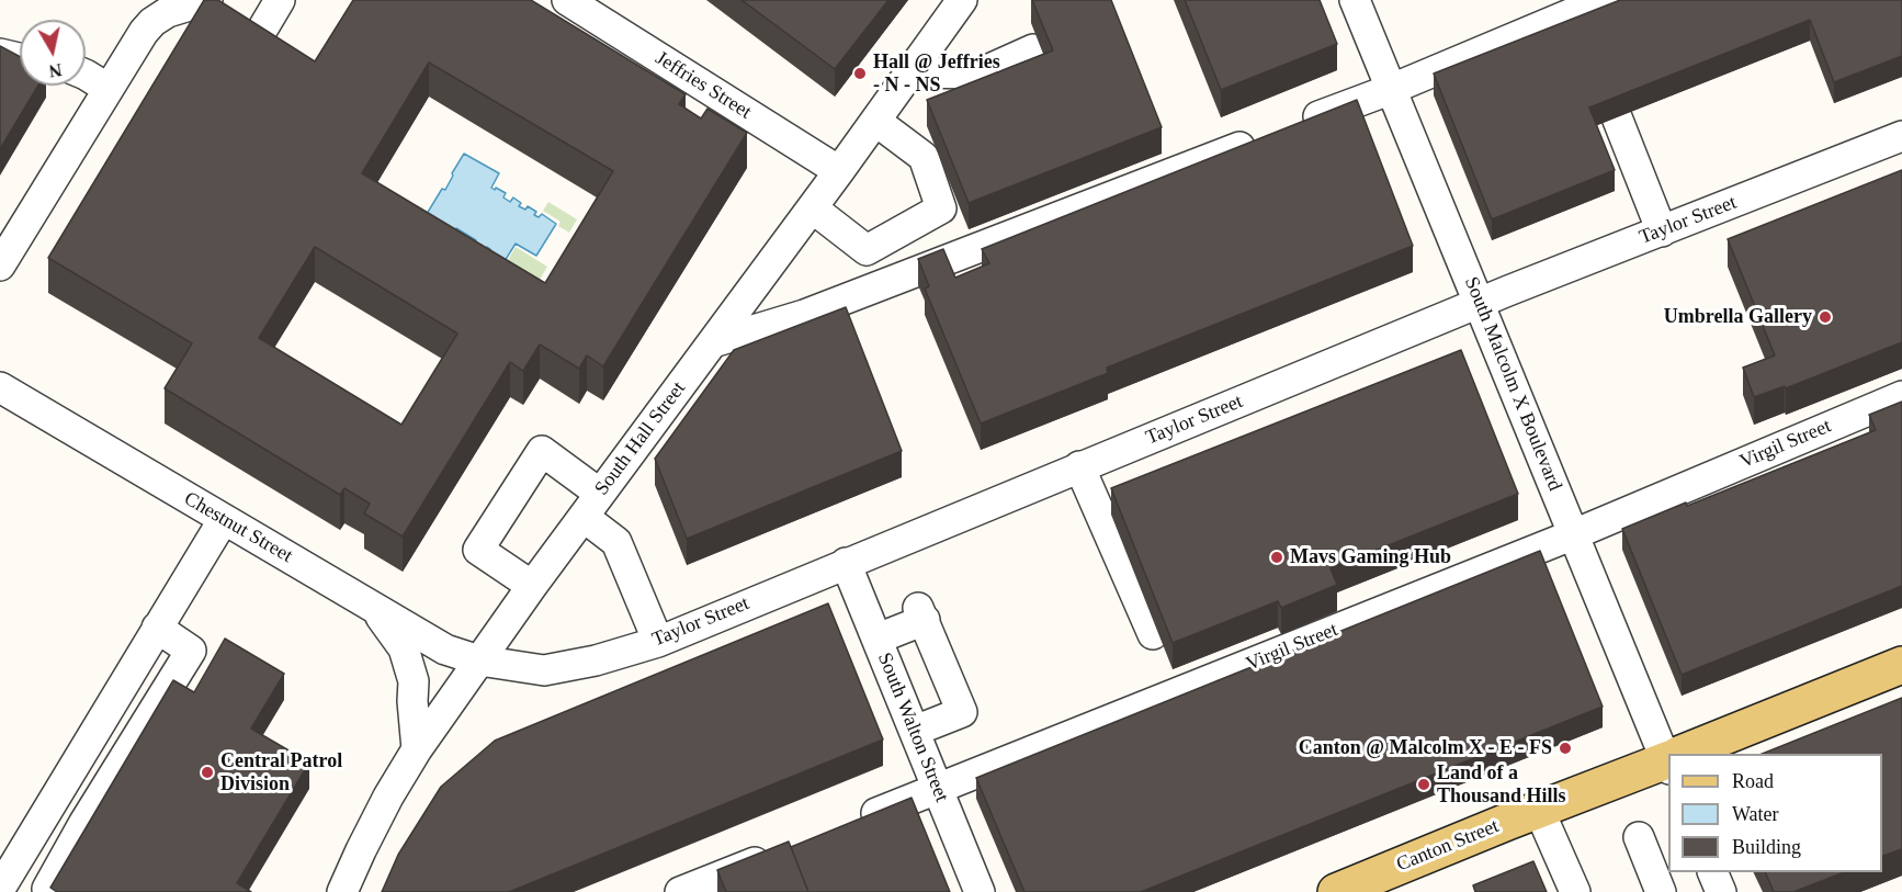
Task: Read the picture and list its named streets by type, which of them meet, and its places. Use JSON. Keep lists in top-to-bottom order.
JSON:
{
  "streets": {
    "main road": ["Canton Street"],
    "street": [
      "Jeffries Street",
      "Taylor Street",
      "South Malcolm X Boulevard",
      "South Hall Street",
      "Virgil Street",
      "Chestnut Street",
      "South Walton Street"
    ]
  },
  "crossings": [
    ["Jeffries Street", "South Hall Street"],
    ["Taylor Street", "South Malcolm X Boulevard"],
    ["Taylor Street", "South Hall Street"],
    ["Taylor Street", "Chestnut Street"],
    ["Taylor Street", "South Walton Street"],
    ["South Malcolm X Boulevard", "Virgil Street"],
    ["South Hall Street", "Chestnut Street"],
    ["Virgil Street", "South Walton Street"]
  ],
  "places": [
    "Hall @ Jeffries - N - NS",
    "Umbrella Gallery",
    "Mavs Gaming Hub",
    "Canton @ Malcolm X - E - FS",
    "Central Patrol Division",
    "Land of a Thousand Hills"
  ],
  "legend": ["Road", "Water", "Building"],
  "north": "bottom"
}
